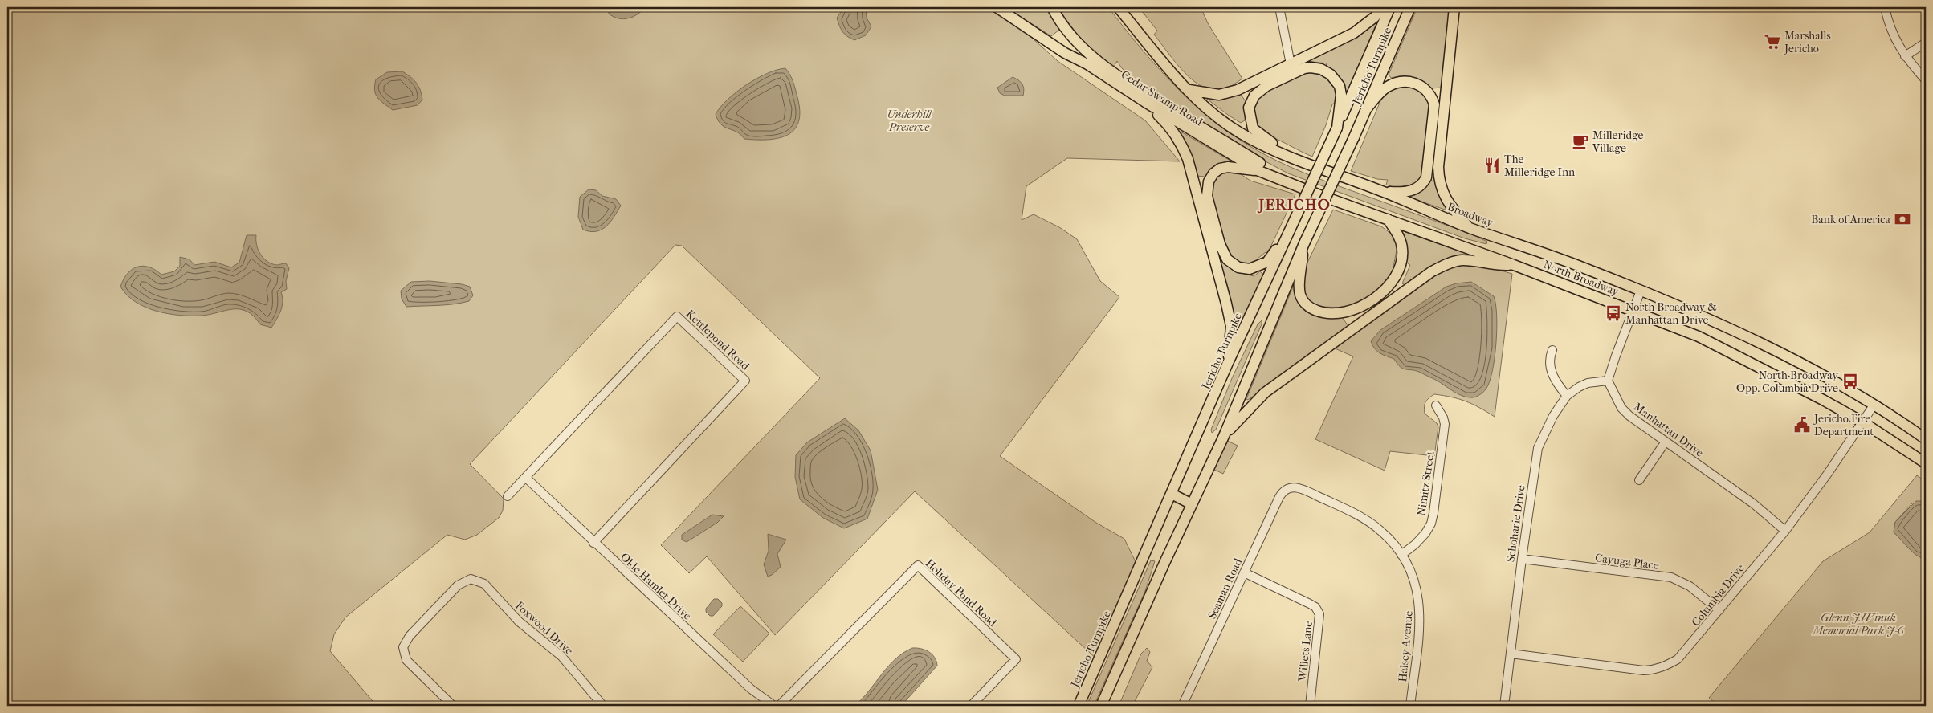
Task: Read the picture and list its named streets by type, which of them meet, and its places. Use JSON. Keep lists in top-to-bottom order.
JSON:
{
  "streets": {
    "main road": [
      "Jericho Turnpike",
      "Cedar Swamp Road",
      "Broadway",
      "North Broadway"
    ],
    "street": [
      "Kettlepond Road",
      "Manhattan Drive",
      "Nimitz Street",
      "Schoharie Drive",
      "Cayuga Place",
      "Olde Hamlet Drive",
      "Seaman Road",
      "Holiday Pond Road",
      "Columbia Drive",
      "Foxwood Drive",
      "Halsey Avenue",
      "Willets Lane"
    ]
  },
  "crossings": [
    ["Cedar Swamp Road", "Broadway"],
    ["Cedar Swamp Road", "North Broadway"],
    ["North Broadway", "Columbia Drive"],
    ["Kettlepond Road", "Olde Hamlet Drive"],
    ["Manhattan Drive", "Schoharie Drive"],
    ["Manhattan Drive", "Columbia Drive"],
    ["Nimitz Street", "Halsey Avenue"],
    ["Schoharie Drive", "Cayuga Place"],
    ["Schoharie Drive", "Columbia Drive"],
    ["Cayuga Place", "Columbia Drive"],
    ["Seaman Road", "Halsey Avenue"],
    ["Seaman Road", "Willets Lane"]
  ],
  "districts": ["JERICHO"],
  "parks": ["Underhill Preserve", "Glenn J.Winuk Memorial Park J-6"],
  "places": {
    "supermarket": ["Marshalls Jericho"],
    "cafe": ["Milleridge Village"],
    "restaurant": ["The Milleridge Inn"],
    "bank": ["Bank of America"],
    "bus stop": ["North Broadway & Manhattan Drive", "North Broadway Opp. Columbia Drive"],
    "public building": ["Jericho Fire Department"]
  }
}
